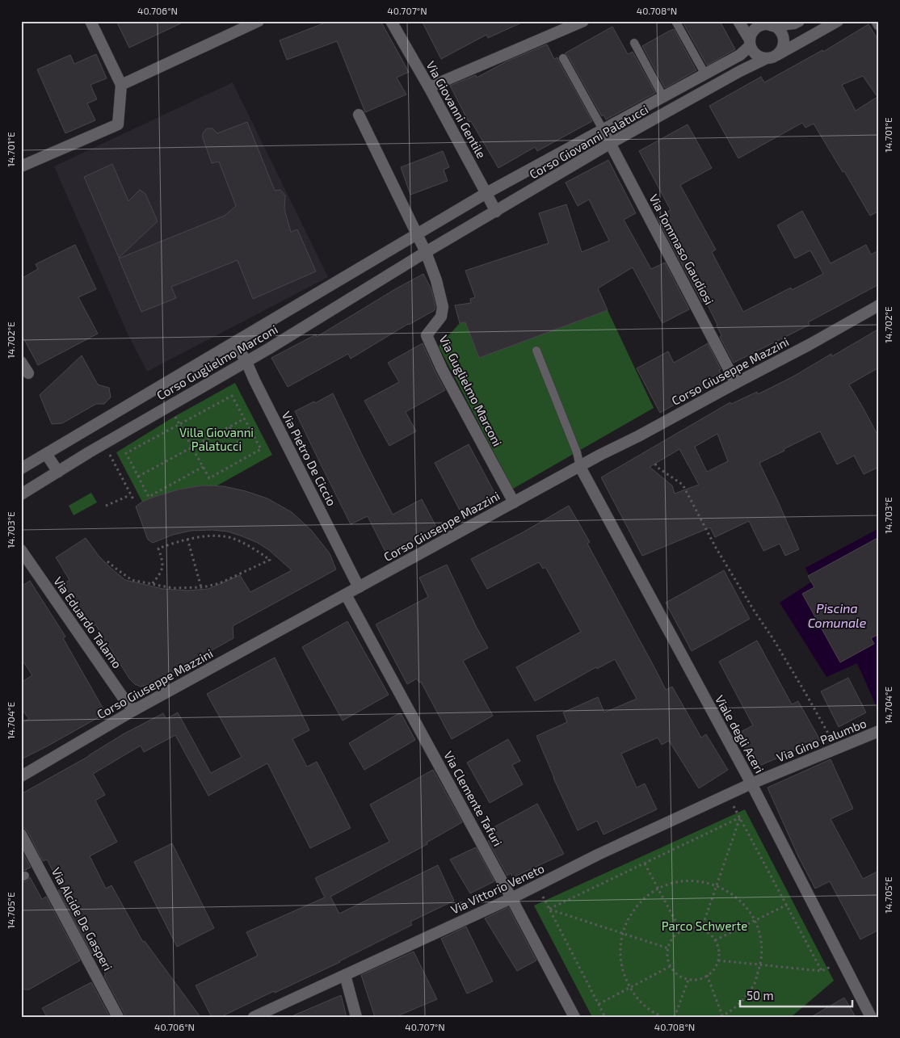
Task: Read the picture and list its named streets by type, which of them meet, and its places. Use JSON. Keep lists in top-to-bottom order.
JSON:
{
  "streets": {
    "street": [
      "Via Giovanni Gentile",
      "Corso Giovanni Palatucci",
      "Via Tommaso Gaudiosi",
      "Corso Guglielmo Marconi",
      "Corso Giuseppe Mazzini",
      "Via Guglielmo Marconi",
      "Via Pietro De Ciccio",
      "Via Eduardo Talamo",
      "Viale degli Aceri",
      "Via Gino Palumbo",
      "Via Clemente Tafuri",
      "Via Vittorio Veneto",
      "Via Alcide De Gasperi"
    ]
  },
  "crossings": [
    ["Via Giovanni Gentile", "Corso Giovanni Palatucci"],
    ["Corso Giovanni Palatucci", "Via Tommaso Gaudiosi"],
    ["Corso Giovanni Palatucci", "Corso Guglielmo Marconi"],
    ["Corso Giovanni Palatucci", "Via Guglielmo Marconi"],
    ["Via Tommaso Gaudiosi", "Corso Giuseppe Mazzini"],
    ["Corso Guglielmo Marconi", "Via Guglielmo Marconi"],
    ["Corso Guglielmo Marconi", "Via Pietro De Ciccio"],
    ["Corso Giuseppe Mazzini", "Via Guglielmo Marconi"],
    ["Corso Giuseppe Mazzini", "Via Pietro De Ciccio"],
    ["Corso Giuseppe Mazzini", "Via Eduardo Talamo"],
    ["Corso Giuseppe Mazzini", "Viale degli Aceri"],
    ["Corso Giuseppe Mazzini", "Via Clemente Tafuri"],
    ["Viale degli Aceri", "Via Gino Palumbo"],
    ["Viale degli Aceri", "Via Vittorio Veneto"],
    ["Via Gino Palumbo", "Via Vittorio Veneto"],
    ["Via Clemente Tafuri", "Via Vittorio Veneto"]
  ],
  "water": ["Piscina Comunale"],
  "parks": ["Villa Giovanni Palatucci", "Parco Schwerte"],
  "scale_bar": "50 m",
  "coordinates": [
    "40.706°N",
    "40.707°N",
    "40.708°N",
    "14.701°E",
    "14.702°E",
    "14.703°E",
    "14.704°E",
    "14.705°E"
  ]
}
